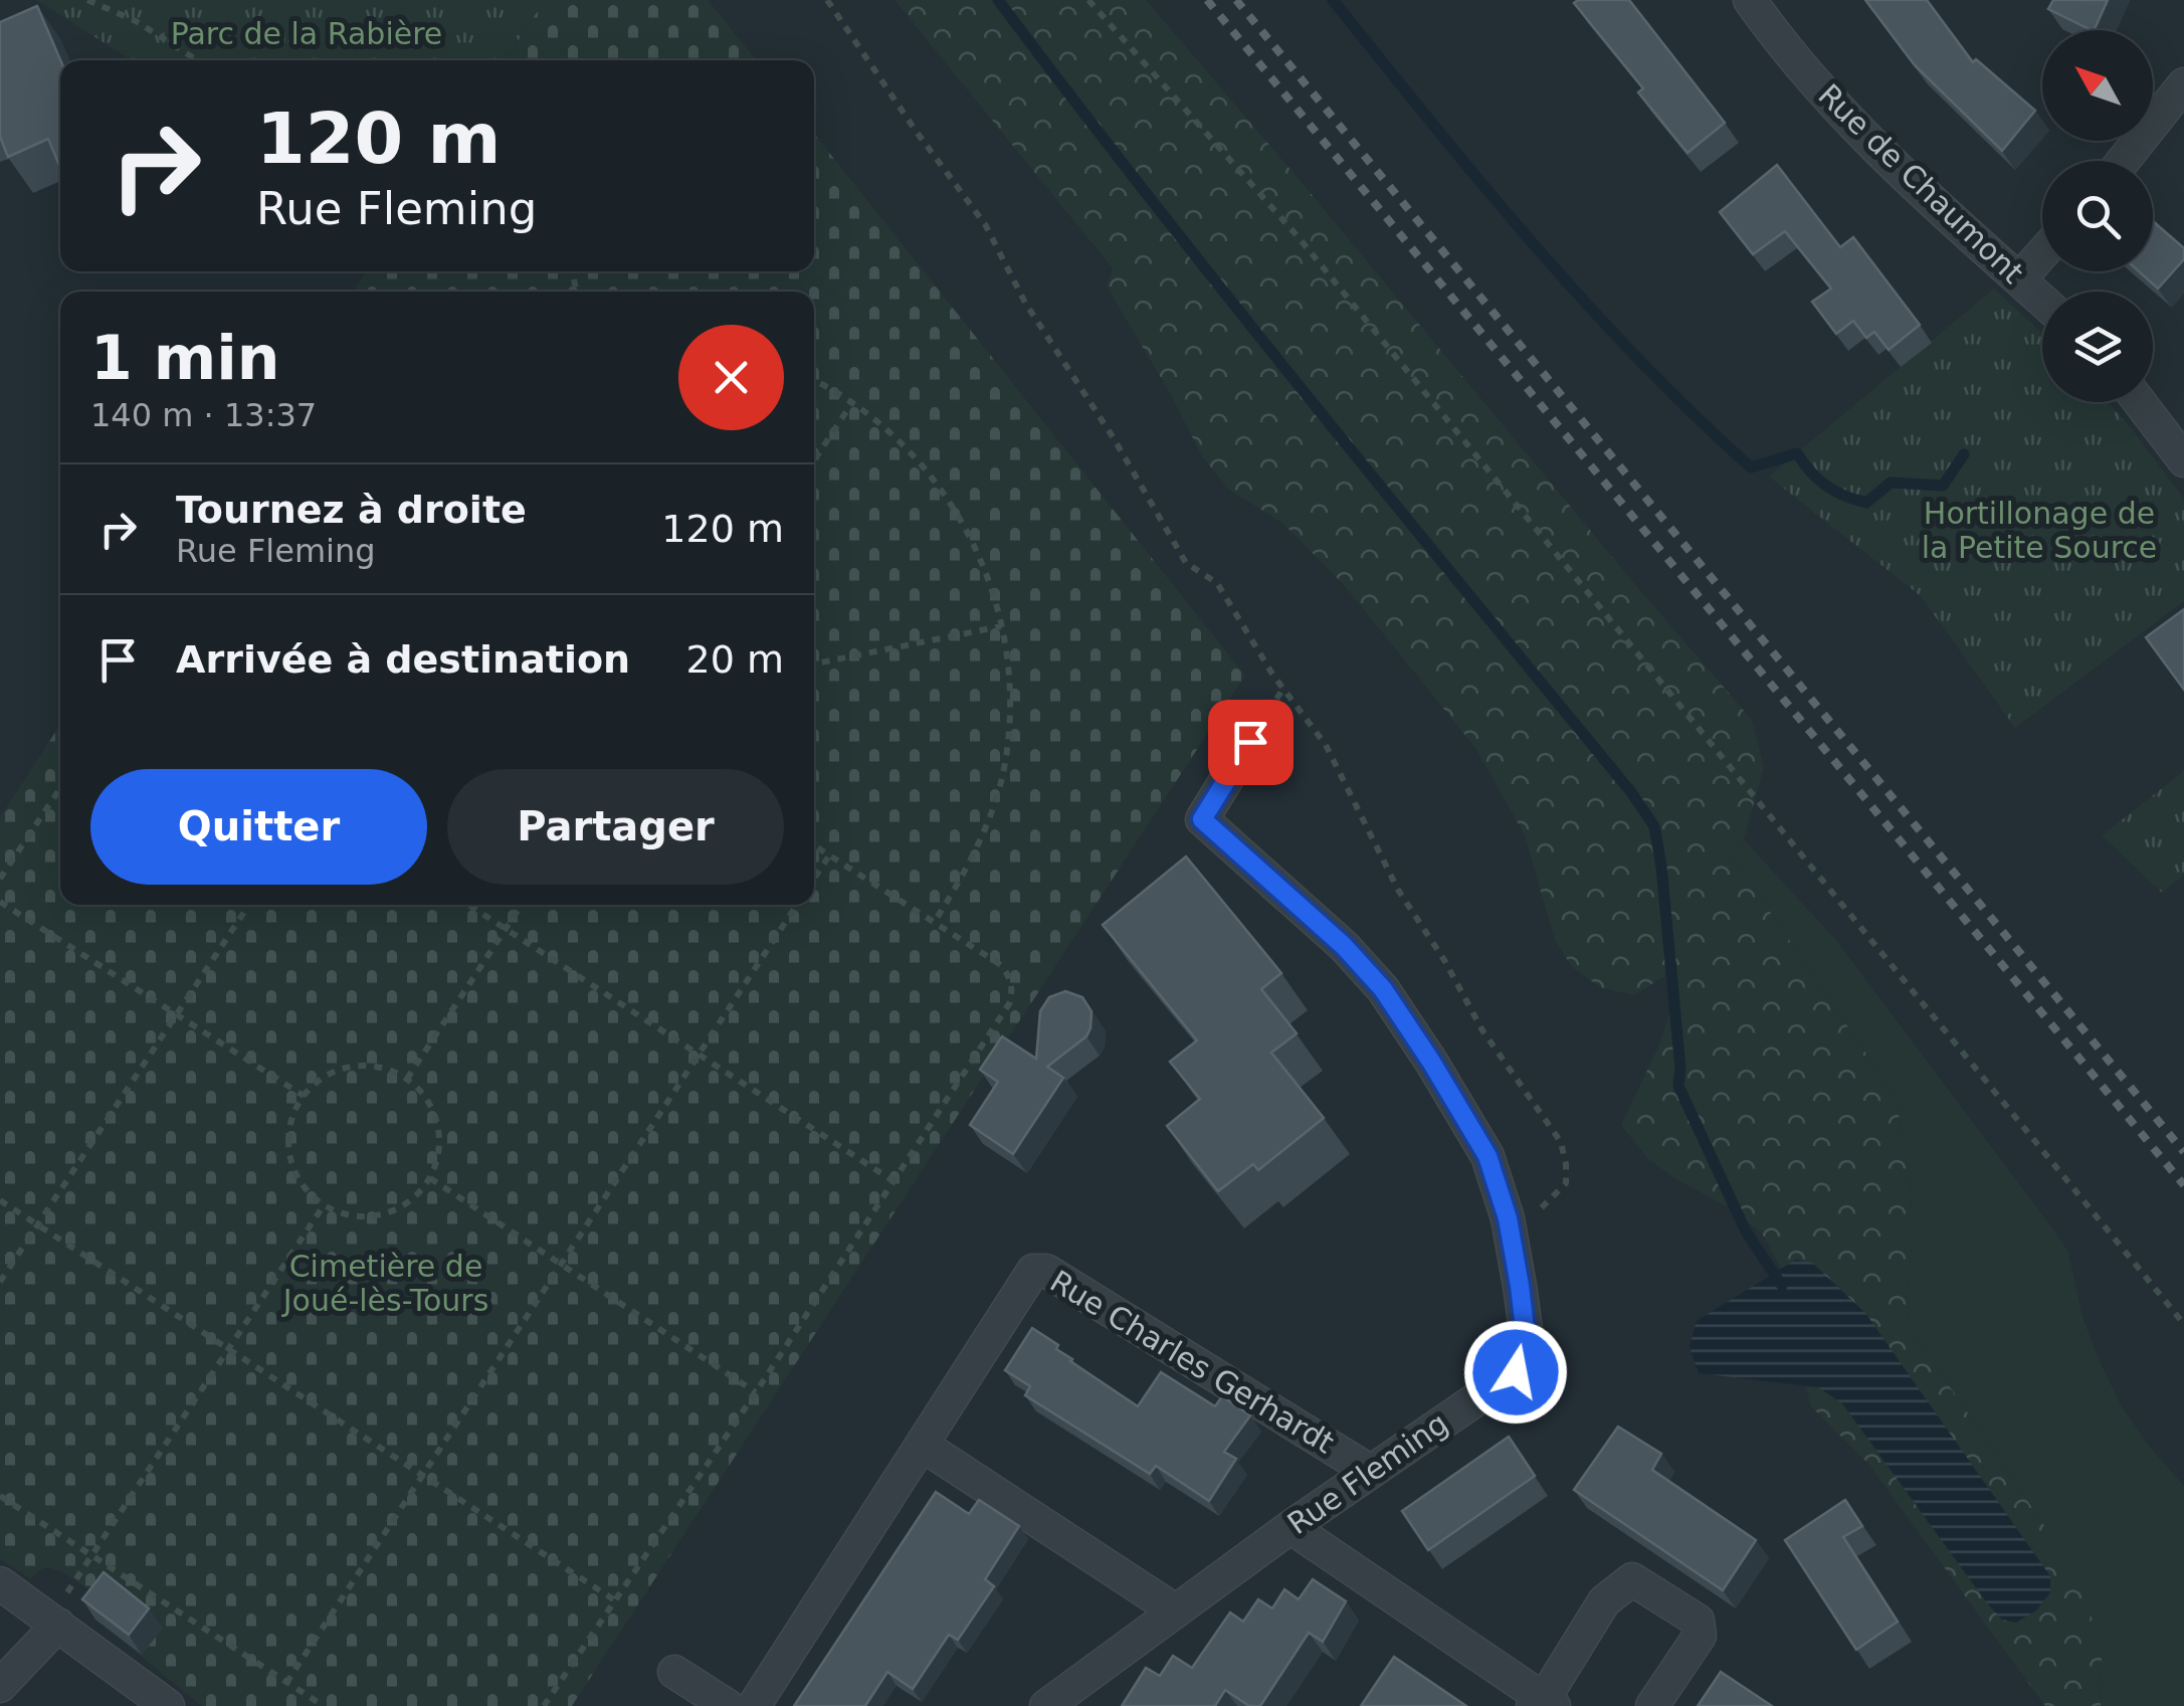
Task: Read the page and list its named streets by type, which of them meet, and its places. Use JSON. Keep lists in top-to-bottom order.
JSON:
{
  "streets": {
    "street": ["Rue de Chaumont", "Rue Charles Gerhardt", "Rue Fleming"]
  },
  "crossings": [
    ["Rue Charles Gerhardt", "Rue Fleming"]
  ],
  "parks": ["Parc de la Rabière", "Hortillonage de la Petite Source", "Cimetière de Joué-lès-Tours"],
  "north": "top left",
  "page": {
    "turn": ["120 m", "Rue Fleming"],
    "heading": ["1 min", "140 m · 13:37"],
    "list": [
      {
        "name": "Tournez à droite",
        "note": "Rue Fleming",
        "value": "120 m"
      },
      {
        "name": "Arrivée à destination",
        "value": "20 m"
      }
    ],
    "buttons": ["Quitter", "Partager"]
  }
}
